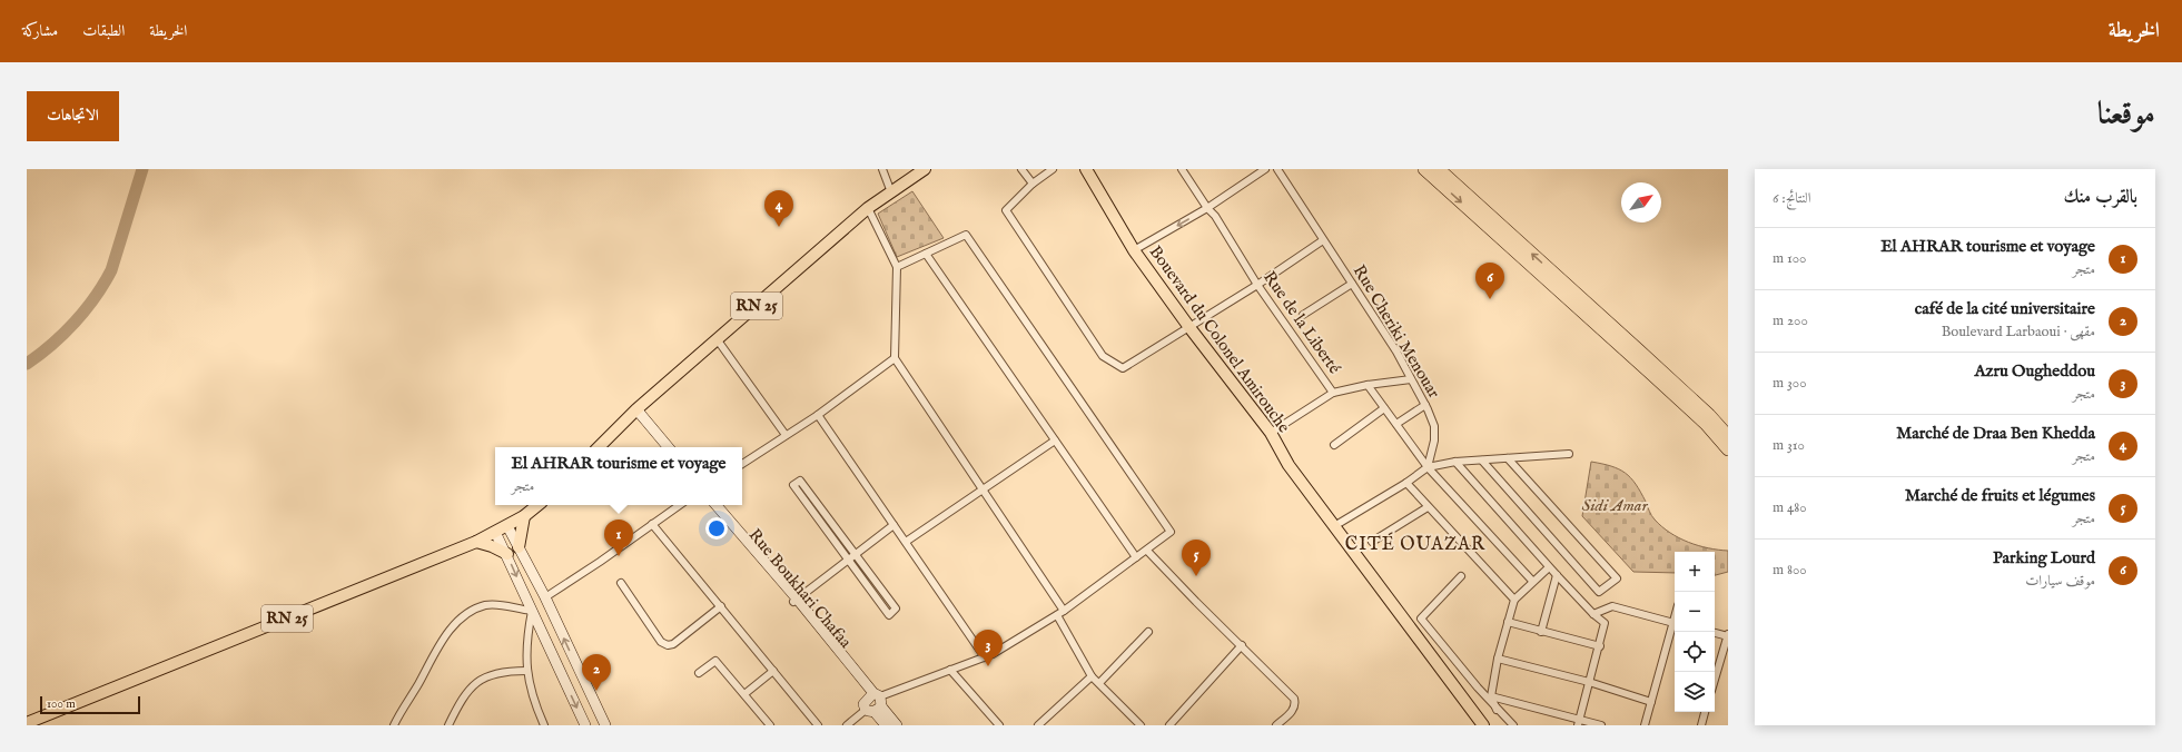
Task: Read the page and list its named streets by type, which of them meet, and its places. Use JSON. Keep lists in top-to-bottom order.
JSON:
{
  "streets": {
    "main road": ["RN 25", "Bouevard du Colonel Amirouche", "Rue Boukhari Chafaa"],
    "street": ["Rue de la Liberté", "Rue Cheriki Menouar"]
  },
  "crossings": [
    ["Rue de la Liberté", "Bouevard du Colonel Amirouche"]
  ],
  "districts": ["CITÉ OUAZAR"],
  "parks": ["Sidi Amar"],
  "scale_bar": "100 m",
  "north": "top right",
  "page": {
    "header": "الخريطة",
    "nav": ["الخريطة", "الطبقات", "مشاركة"],
    "title": "موقعنا",
    "buttons": "الاتجاهات",
    "heading": ["بالقرب منك", "النتائج: 6"],
    "pins": [
      "4",
      "6",
      "1",
      "5",
      "3",
      "2"
    ],
    "list": [
      {
        "mark": "1",
        "name": "El AHRAR tourisme et voyage",
        "note": "متجر",
        "value": "100 m"
      },
      {
        "mark": "2",
        "name": "café de la cité universitaire",
        "note": "مقهى · Boulevard Larbaoui",
        "value": "200 m"
      },
      {
        "mark": "3",
        "name": "Azru Ougheddou",
        "note": "متجر",
        "value": "300 m"
      },
      {
        "mark": "4",
        "name": "Marché de Draa Ben Khedda",
        "note": "متجر",
        "value": "310 m"
      },
      {
        "mark": "5",
        "name": "Marché de fruits et légumes",
        "note": "متجر",
        "value": "480 m"
      },
      {
        "mark": "6",
        "name": "Parking Lourd",
        "note": "موقف سيارات",
        "value": "800 m"
      }
    ],
    "popup": ["El AHRAR tourisme et voyage", "متجر"],
    "map_buttons": ["+", "−"],
    "scale": "100 m"
  }
}
